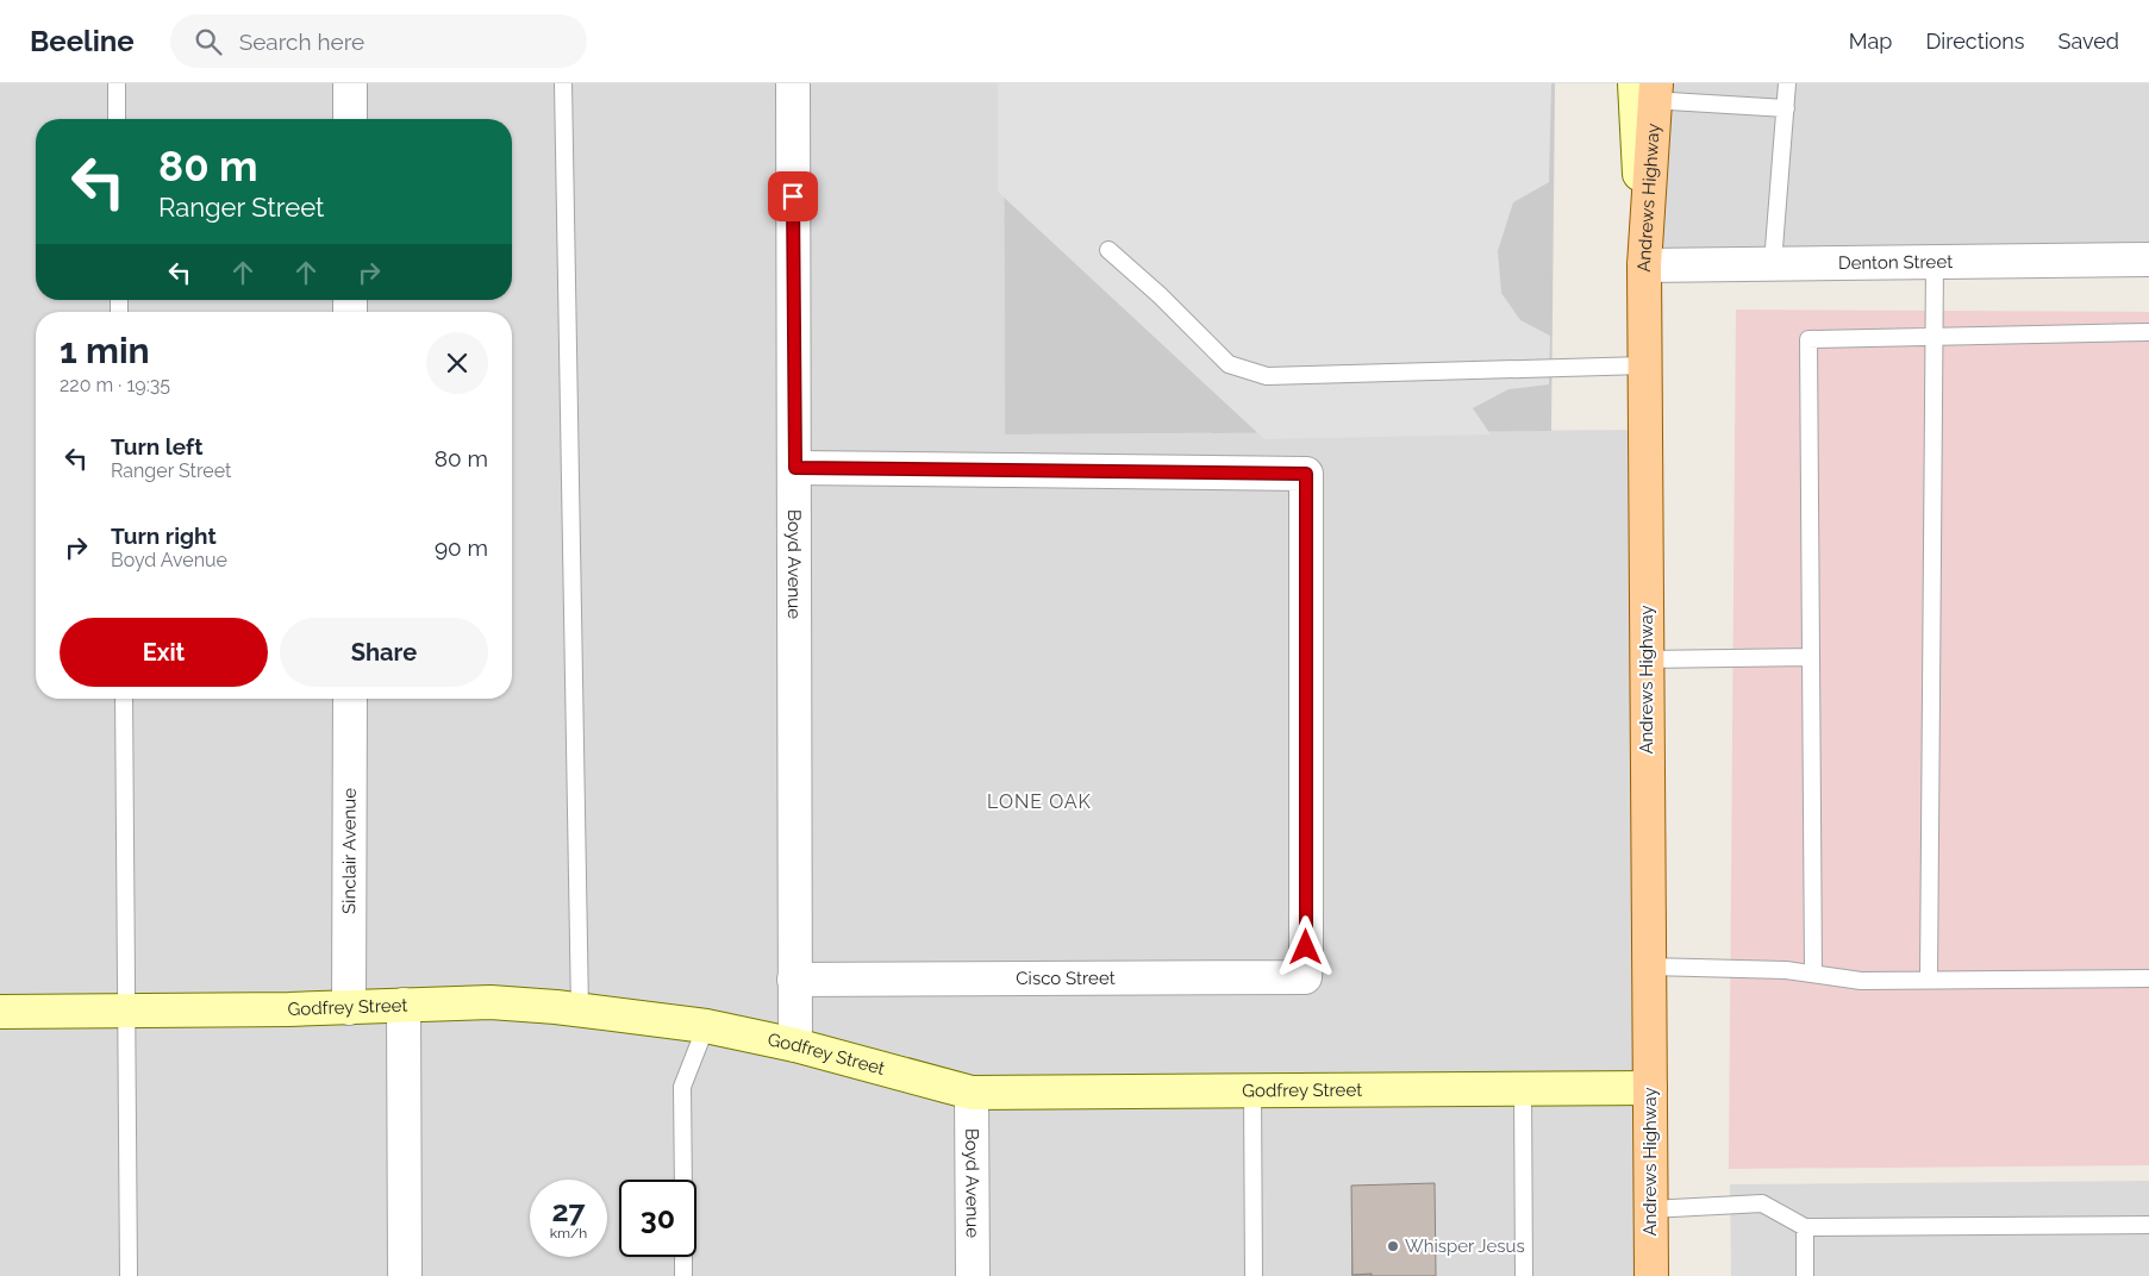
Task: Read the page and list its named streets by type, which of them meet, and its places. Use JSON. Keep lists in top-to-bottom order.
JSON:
{
  "streets": {
    "main road": ["Andrews Highway"],
    "street": [
      "Denton Street",
      "Boyd Avenue",
      "Sinclair Avenue",
      "Cisco Street",
      "Godfrey Street"
    ]
  },
  "crossings": [
    ["Andrews Highway", "Denton Street"],
    ["Andrews Highway", "Godfrey Street"],
    ["Boyd Avenue", "Cisco Street"],
    ["Boyd Avenue", "Godfrey Street"],
    ["Sinclair Avenue", "Godfrey Street"]
  ],
  "districts": ["LONE OAK"],
  "places": ["Whisper Jesus"],
  "page": {
    "header": "Beeline",
    "search": "Search here",
    "nav": ["Map", "Directions", "Saved"],
    "turn": ["80 m", "Ranger Street"],
    "heading": ["1 min", "220 m · 19:35"],
    "list": [
      {
        "name": "Turn left",
        "note": "Ranger Street",
        "value": "80 m"
      },
      {
        "name": "Turn right",
        "note": "Boyd Avenue",
        "value": "90 m"
      }
    ],
    "buttons": ["Exit", "Share"],
    "speed": "27 km/h",
    "limit": "30"
  }
}
